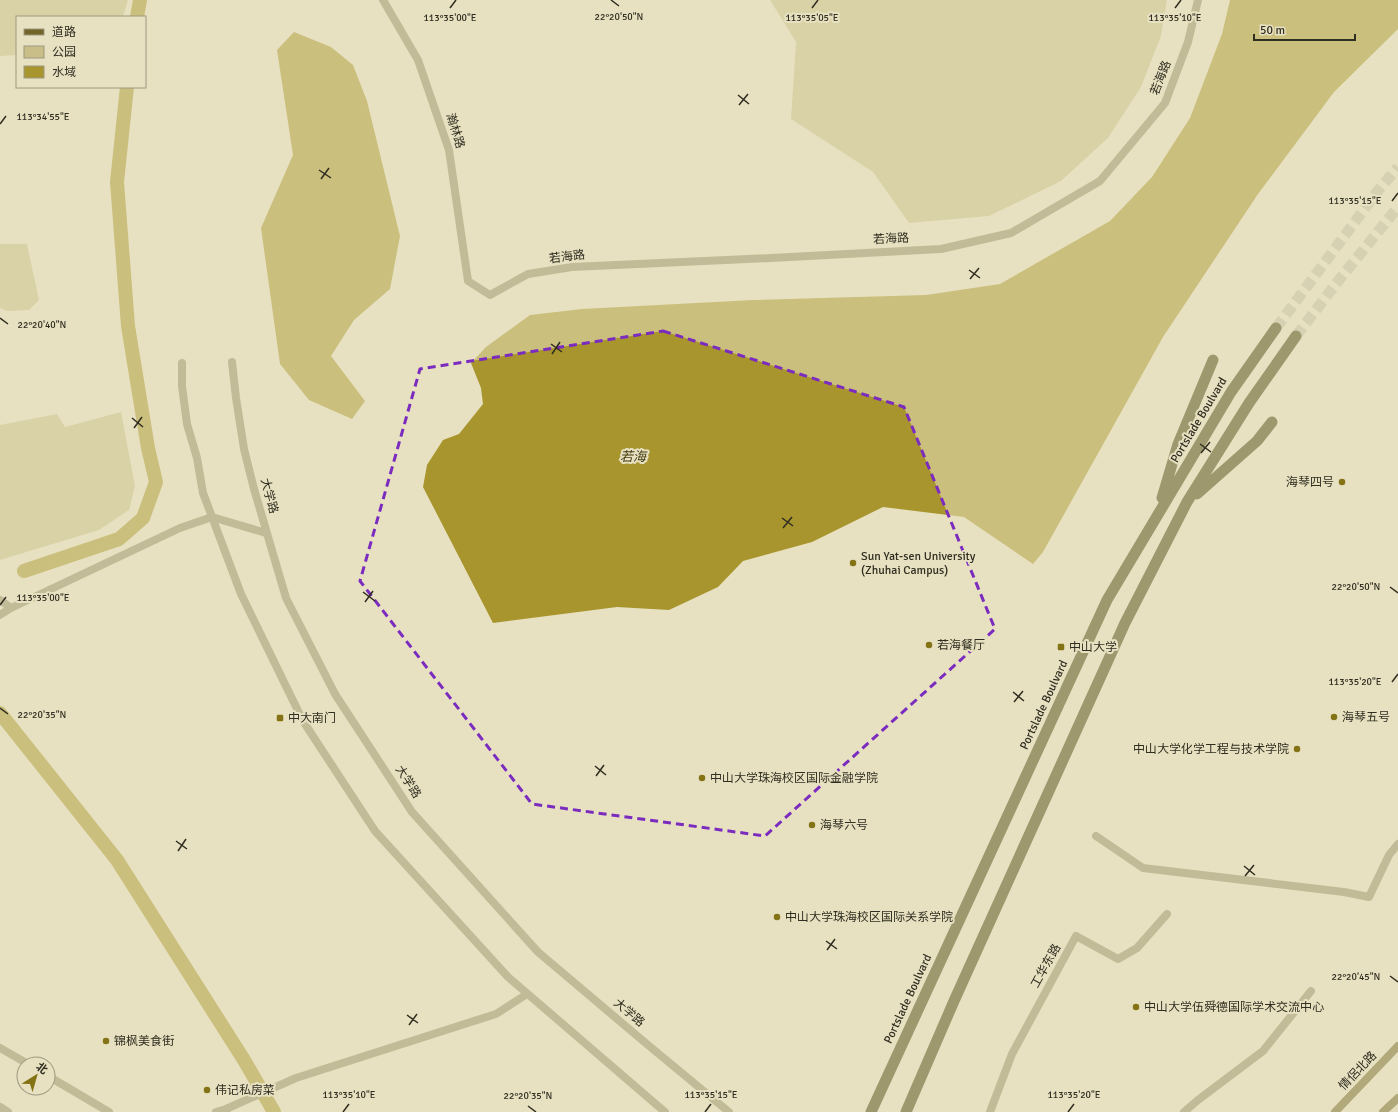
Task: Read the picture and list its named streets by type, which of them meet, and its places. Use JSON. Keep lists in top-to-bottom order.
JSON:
{
  "streets": {
    "highway": ["Portslade Boulvard"],
    "main road": ["情侶北路"],
    "street": [
      "若海路",
      "瀚林路",
      "大学路",
      "工华东路"
    ]
  },
  "crossings": [
    ["若海路", "瀚林路"]
  ],
  "water": ["若海"],
  "places": {
    "other": [
      "海琴四号",
      "Sun Yat-sen University (Zhuhai Campus)",
      "若海餐厅",
      "海琴五号",
      "中山大学化学工程与技术学院",
      "中山大学珠海校区国际金融学院",
      "海琴六号",
      "中山大学珠海校区国际关系学院",
      "中山大学伍舜德国际学术交流中心",
      "锦枫美食街",
      "伟记私房菜"
    ],
    "transit": ["中山大学", "中大南门"]
  },
  "legend": ["道路", "公园", "水域"],
  "scale_bar": "50 m",
  "north": "top right",
  "coordinates": [
    "22°20'50\"N",
    "113°35'00\"E",
    "113°35'05\"E",
    "113°35'10\"E",
    "113°34'55\"E",
    "113°35'15\"E",
    "22°20'40\"N",
    "113°35'20\"E",
    "22°20'35\"N",
    "22°20'45\"N"
  ]
}
